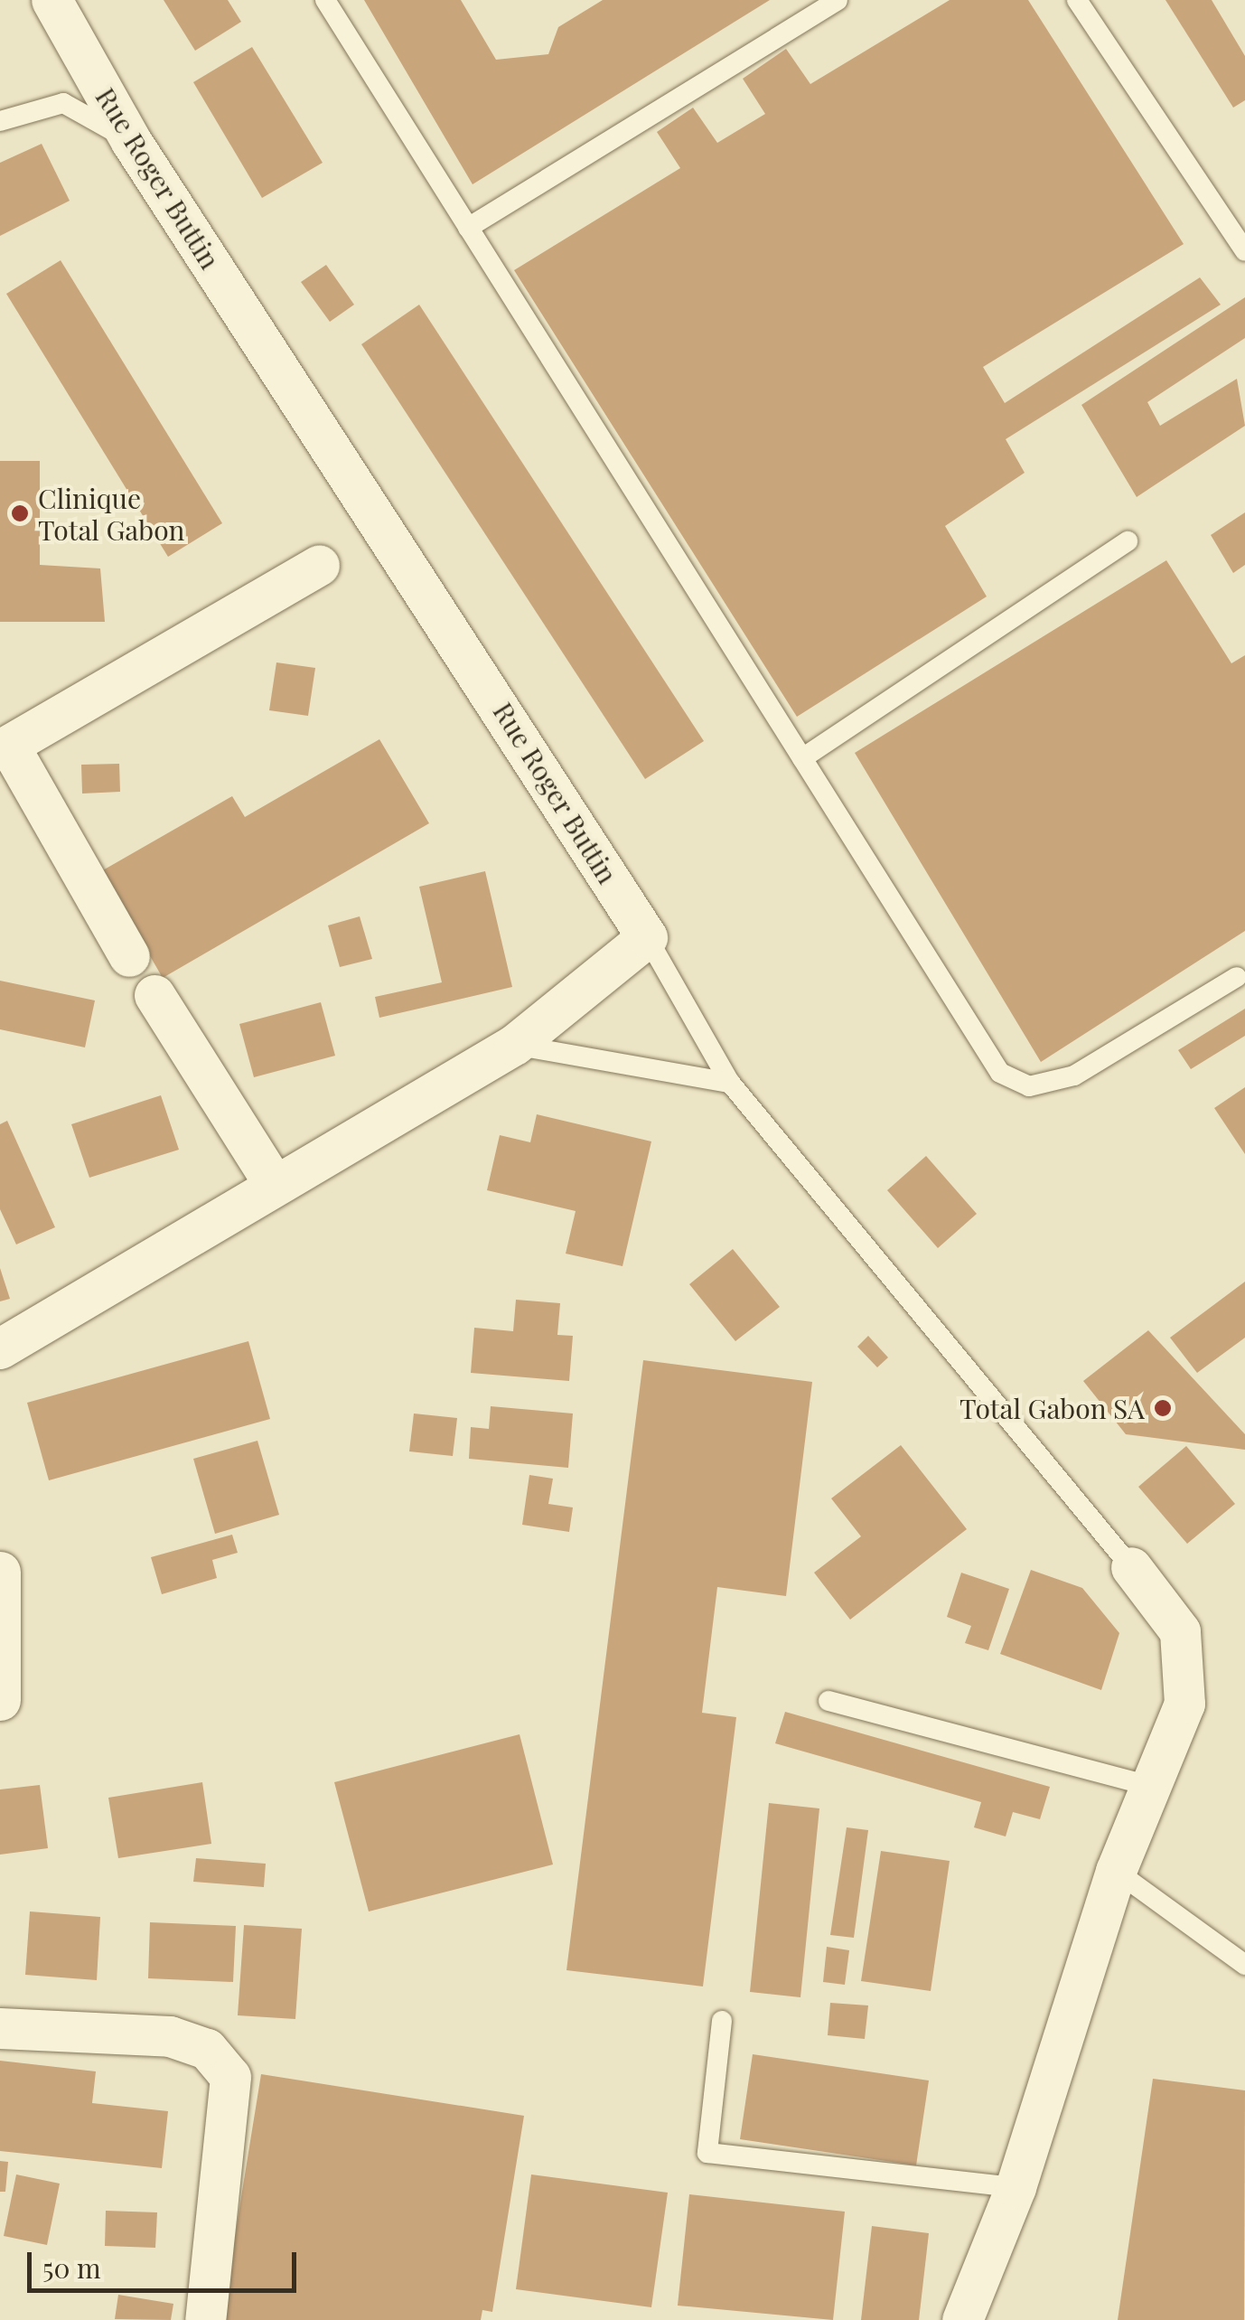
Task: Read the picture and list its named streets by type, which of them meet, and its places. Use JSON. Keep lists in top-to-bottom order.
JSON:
{
  "streets": {
    "street": ["Rue Roger Buttin"]
  },
  "places": ["Clinique Total Gabon", "Total Gabon SA"],
  "scale_bar": "50 m"
}
